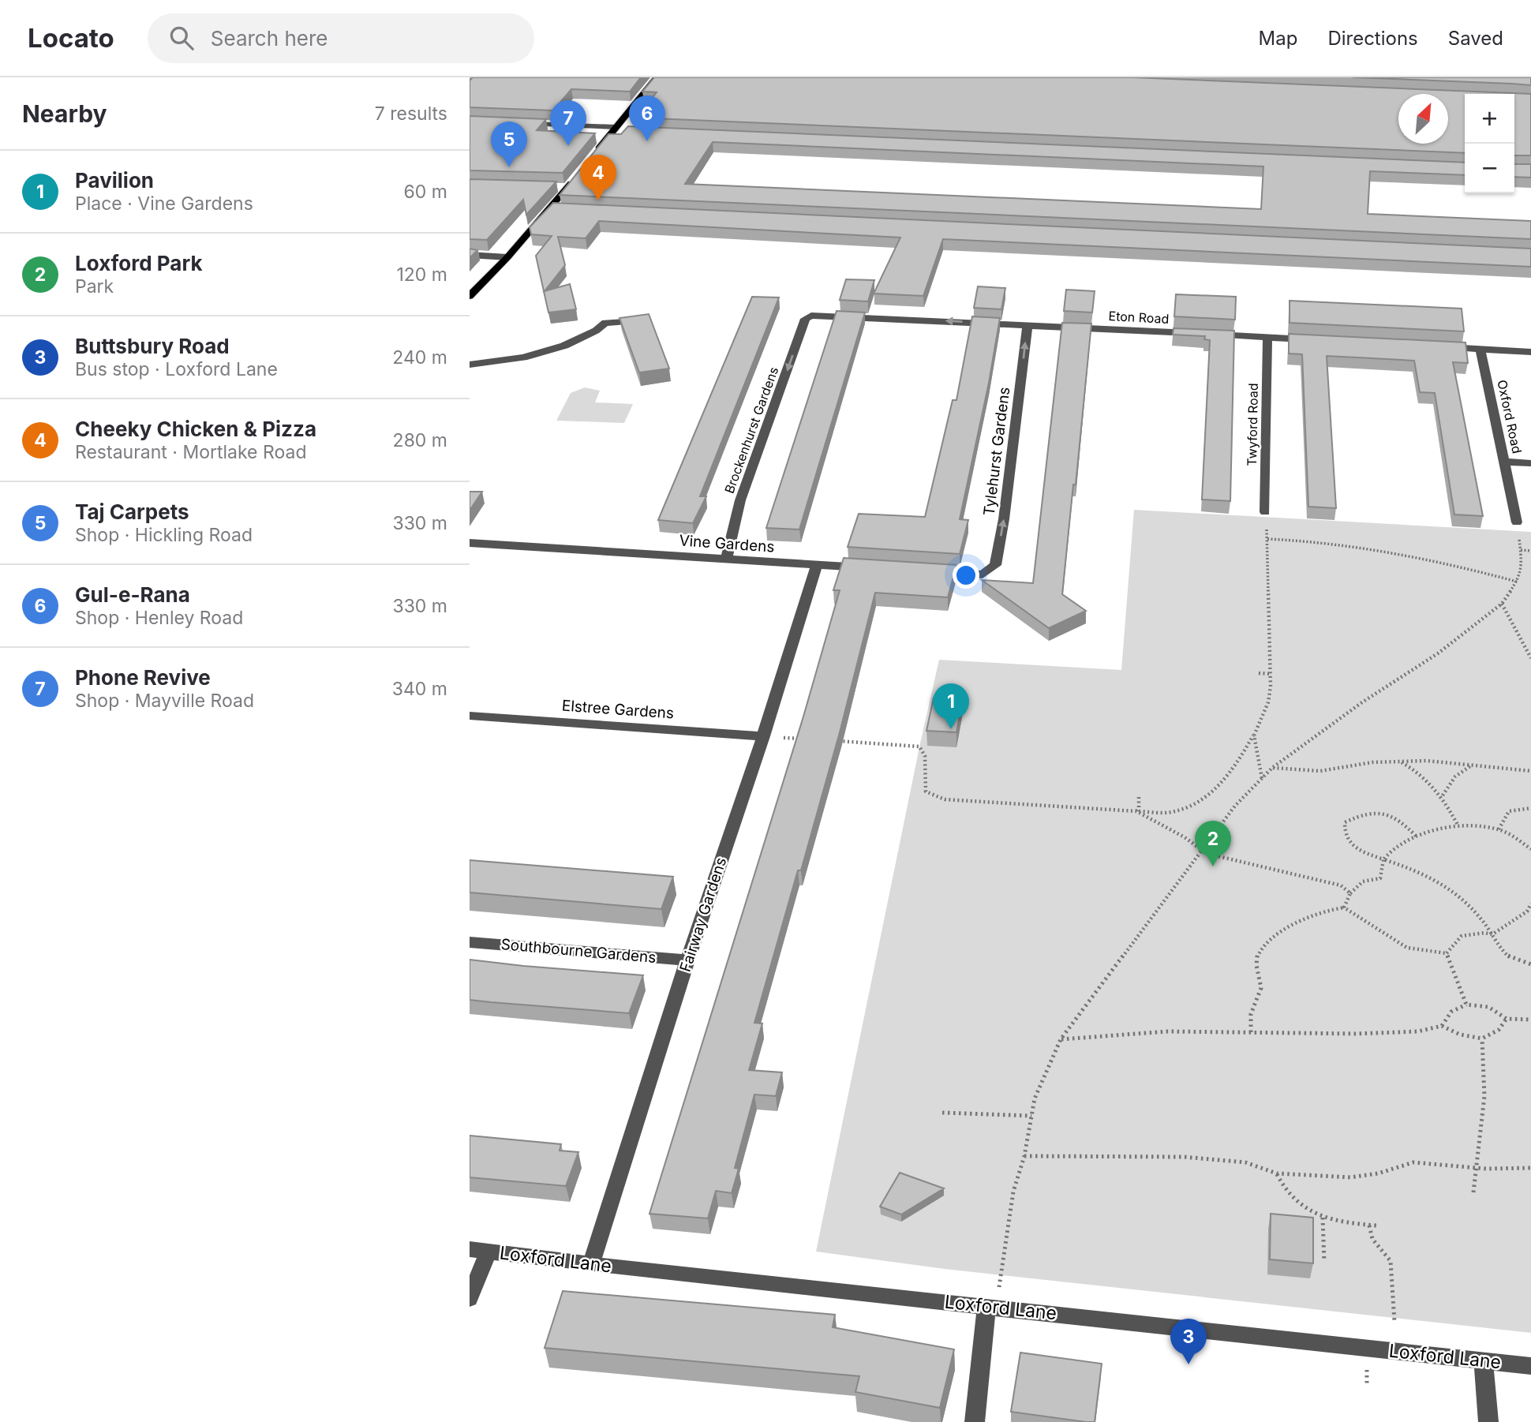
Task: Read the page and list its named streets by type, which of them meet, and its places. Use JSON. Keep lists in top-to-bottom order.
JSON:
{
  "streets": {
    "street": [
      "Eton Road",
      "Oxford Road",
      "Twyford Road",
      "Brockenhurst Gardens",
      "Tylehurst Gardens",
      "Vine Gardens",
      "Elstree Gardens",
      "Fairway Gardens",
      "Southbourne Gardens",
      "Loxford Lane"
    ]
  },
  "crossings": [
    ["Eton Road", "Twyford Road"],
    ["Eton Road", "Brockenhurst Gardens"],
    ["Eton Road", "Tylehurst Gardens"],
    ["Brockenhurst Gardens", "Vine Gardens"],
    ["Vine Gardens", "Fairway Gardens"],
    ["Elstree Gardens", "Fairway Gardens"],
    ["Fairway Gardens", "Southbourne Gardens"],
    ["Fairway Gardens", "Loxford Lane"]
  ],
  "one_way": ["Eton Road", "Brockenhurst Gardens", "Tylehurst Gardens"],
  "north": "top right",
  "page": {
    "header": "Locato",
    "search": "Search here",
    "nav": ["Map", "Directions", "Saved"],
    "heading": ["Nearby", "7 results"],
    "map_buttons": ["+", "−"],
    "pins": [
      "6",
      "7",
      "5",
      "4",
      "1",
      "2",
      "3"
    ],
    "list": [
      {
        "mark": "1",
        "name": "Pavilion",
        "note": "Place · Vine Gardens",
        "value": "60 m"
      },
      {
        "mark": "2",
        "name": "Loxford Park",
        "note": "Park",
        "value": "120 m"
      },
      {
        "mark": "3",
        "name": "Buttsbury Road",
        "note": "Bus stop · Loxford Lane",
        "value": "240 m"
      },
      {
        "mark": "4",
        "name": "Cheeky Chicken & Pizza",
        "note": "Restaurant · Mortlake Road",
        "value": "280 m"
      },
      {
        "mark": "5",
        "name": "Taj Carpets",
        "note": "Shop · Hickling Road",
        "value": "330 m"
      },
      {
        "mark": "6",
        "name": "Gul-e-Rana",
        "note": "Shop · Henley Road",
        "value": "330 m"
      },
      {
        "mark": "7",
        "name": "Phone Revive",
        "note": "Shop · Mayville Road",
        "value": "340 m"
      }
    ]
  }
}
